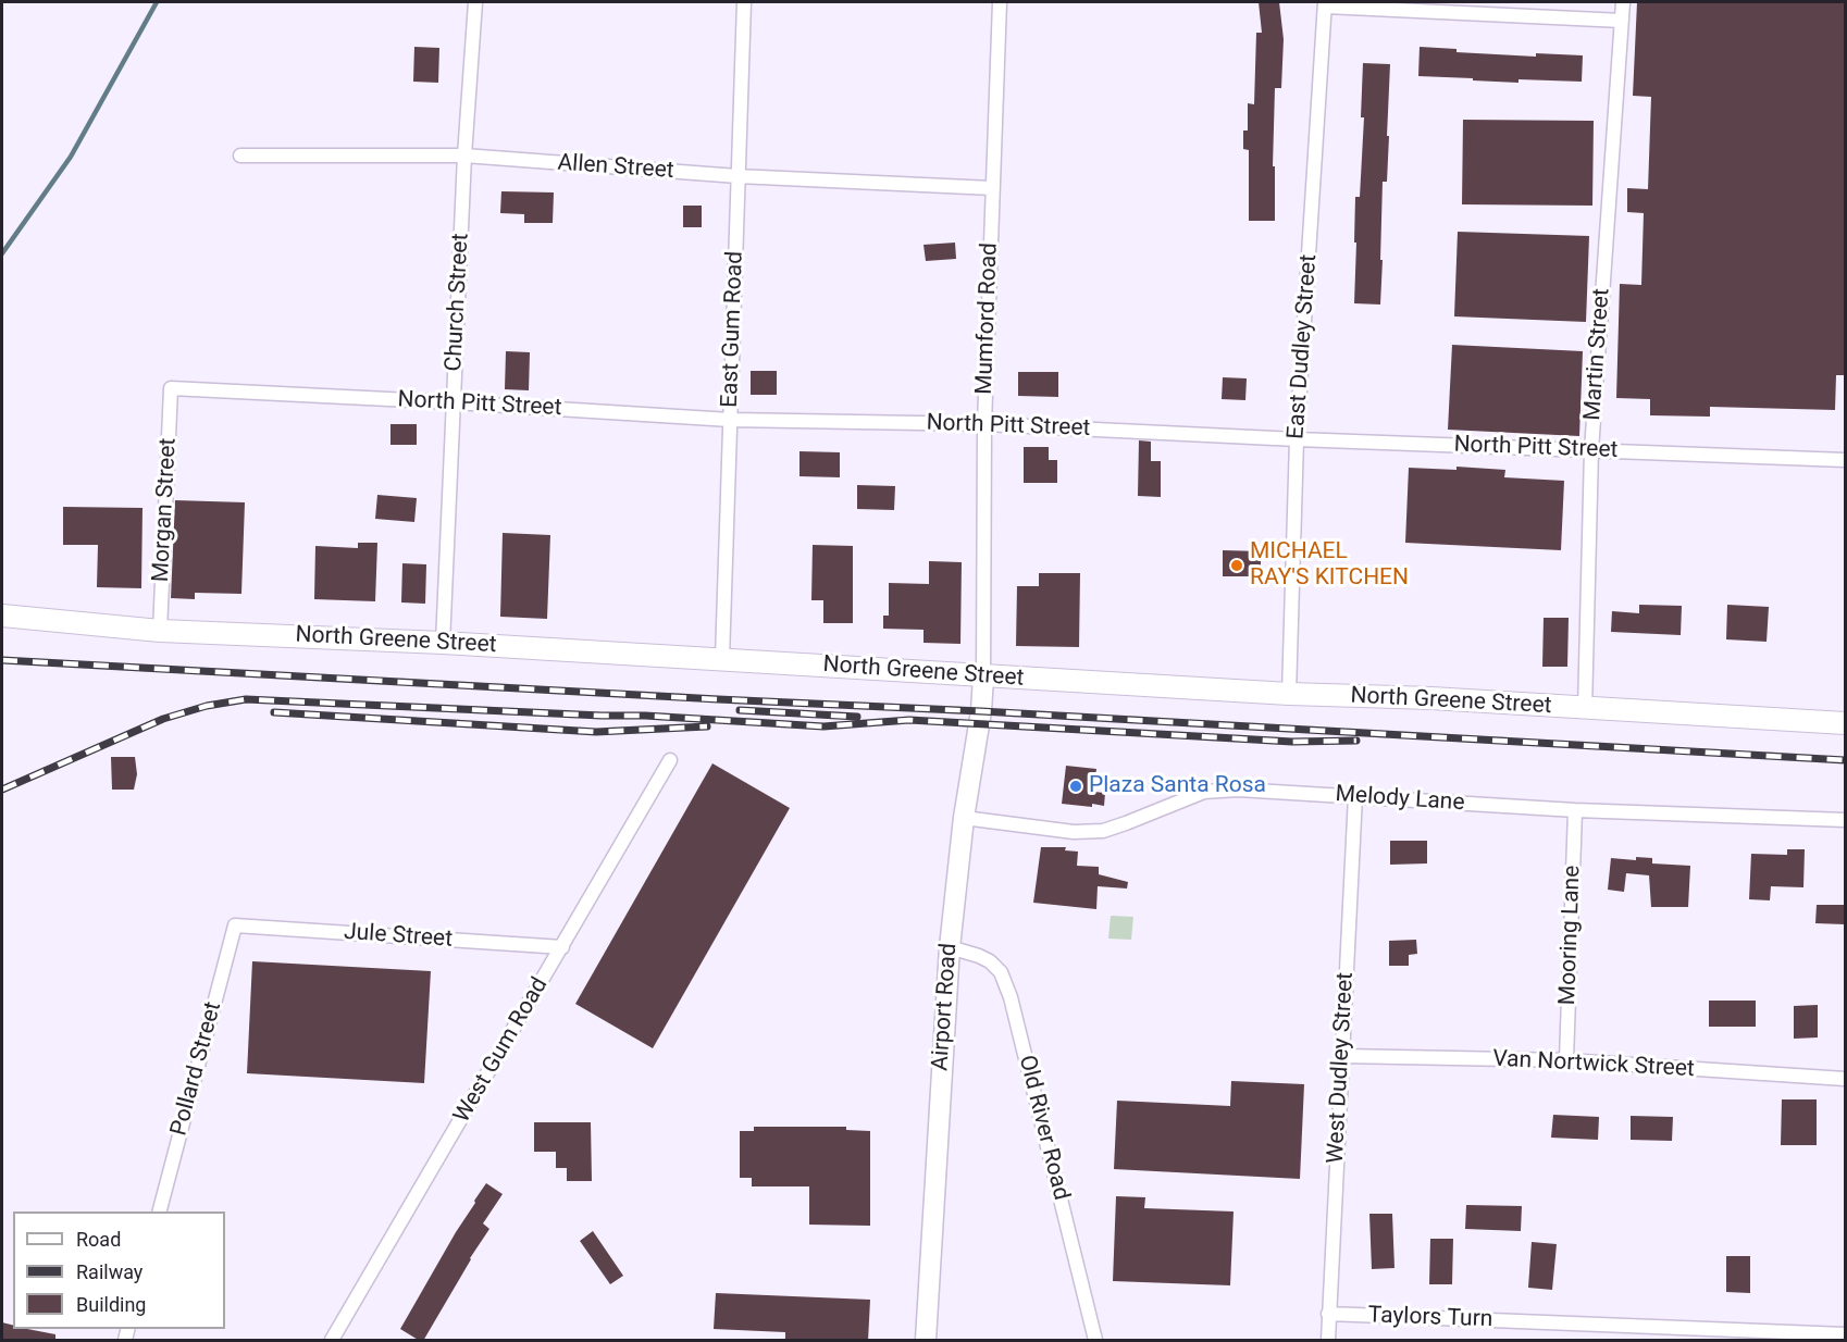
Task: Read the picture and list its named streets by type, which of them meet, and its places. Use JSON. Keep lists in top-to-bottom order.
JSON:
{
  "streets": {
    "main road": ["North Greene Street"],
    "street": [
      "Allen Street",
      "Church Street",
      "Mumford Road",
      "East Gum Road",
      "East Dudley Street",
      "Martin Street",
      "North Pitt Street",
      "Morgan Street",
      "Melody Lane",
      "Mooring Lane",
      "Jule Street",
      "Airport Road",
      "West Gum Road",
      "Van Nortwick Street",
      "West Dudley Street",
      "Pollard Street",
      "Old River Road",
      "Taylors Turn"
    ]
  },
  "crossings": [
    ["Allen Street", "Church Street"],
    ["Allen Street", "Mumford Road"],
    ["Allen Street", "East Gum Road"],
    ["Church Street", "North Pitt Street"],
    ["Church Street", "North Greene Street"],
    ["Mumford Road", "North Pitt Street"],
    ["Mumford Road", "North Greene Street"],
    ["Mumford Road", "Airport Road"],
    ["East Gum Road", "North Pitt Street"],
    ["East Gum Road", "North Greene Street"],
    ["East Dudley Street", "North Pitt Street"],
    ["East Dudley Street", "North Greene Street"],
    ["Martin Street", "North Pitt Street"],
    ["Martin Street", "North Greene Street"],
    ["North Pitt Street", "Morgan Street"],
    ["Morgan Street", "North Greene Street"],
    ["North Greene Street", "Airport Road"],
    ["Melody Lane", "Mooring Lane"],
    ["Melody Lane", "Airport Road"],
    ["Melody Lane", "West Dudley Street"],
    ["Mooring Lane", "Van Nortwick Street"],
    ["Jule Street", "West Gum Road"],
    ["Jule Street", "Pollard Street"],
    ["Airport Road", "Old River Road"],
    ["Van Nortwick Street", "West Dudley Street"],
    ["West Dudley Street", "Taylors Turn"]
  ],
  "places": ["MICHAEL RAY'S KITCHEN", "Plaza Santa Rosa"],
  "legend": ["Road", "Railway", "Building"]
}
